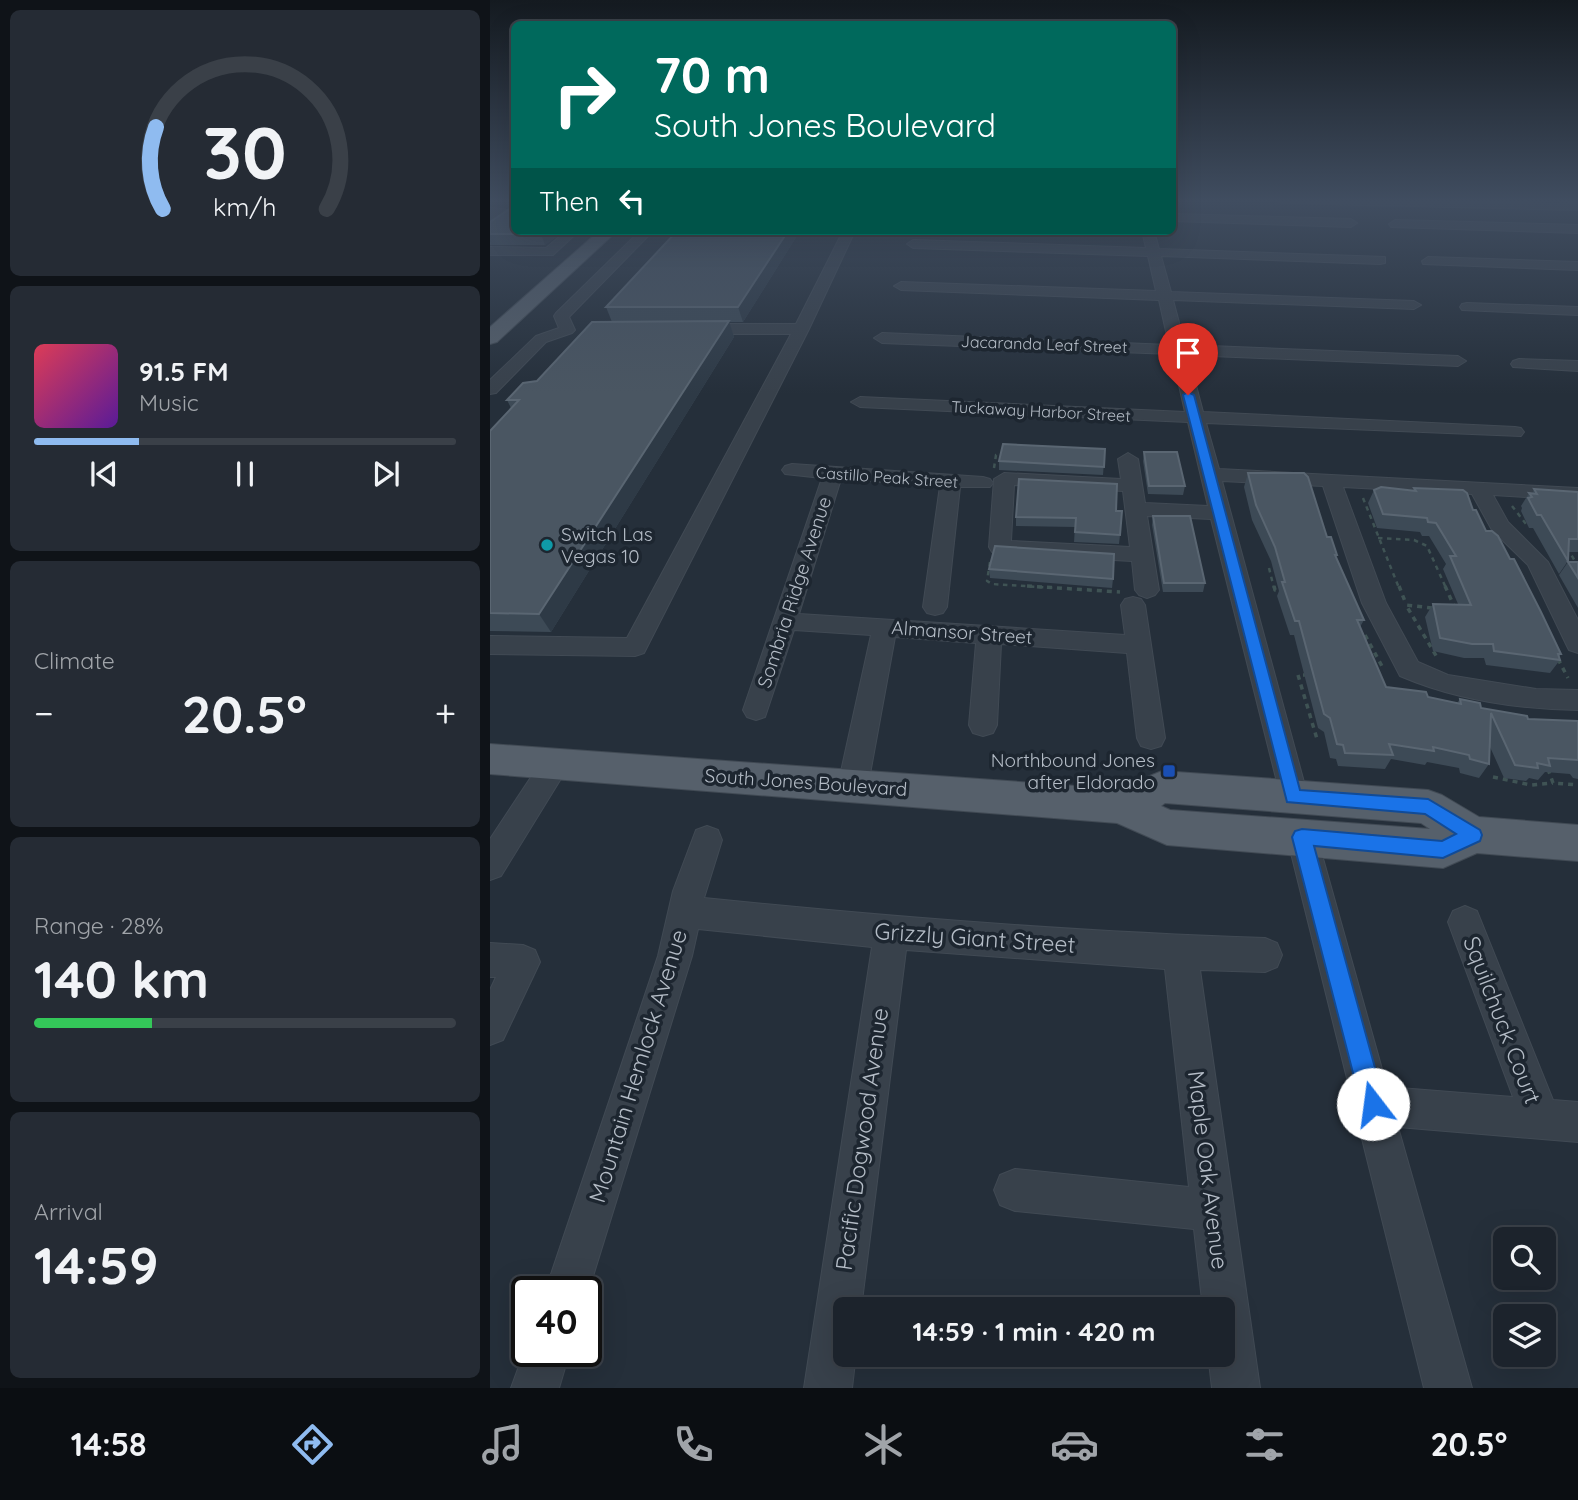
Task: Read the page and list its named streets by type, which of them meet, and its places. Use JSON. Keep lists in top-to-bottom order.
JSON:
{
  "streets": {
    "main road": ["South Jones Boulevard"],
    "street": [
      "Jacaranda Leaf Street",
      "Tuckaway Harbor Street",
      "Castillo Peak Street",
      "Sombria Ridge Avenue",
      "Almansor Street",
      "Grizzly Giant Street",
      "Squilchuck Court",
      "Mountain Hemlock Avenue",
      "Pacific Dogwood Avenue",
      "Maple Oak Avenue"
    ]
  },
  "crossings": [
    ["Castillo Peak Street", "Sombria Ridge Avenue"],
    ["Sombria Ridge Avenue", "Almansor Street"],
    ["Grizzly Giant Street", "Mountain Hemlock Avenue"],
    ["Grizzly Giant Street", "Pacific Dogwood Avenue"],
    ["Grizzly Giant Street", "Maple Oak Avenue"]
  ],
  "places": {
    "other": ["Switch Las Vegas 10"],
    "transit": ["Northbound Jones after Eldorado"]
  },
  "page": {
    "turn": ["70 m", "South Jones Boulevard"],
    "then": "Then",
    "song": ["91.5 FM", "Music"],
    "tile": [
      "Climate",
      ["Range · 28%", "140 km"],
      ["Arrival", "14:59"]
    ],
    "heat": ["−", "20.5°", "+"],
    "limit": "40",
    "trip": "14:59 · 1 min · 420 m",
    "tabs": ["14:58", "20.5°"],
    "gauge": ["30", "km/h"]
  }
}
